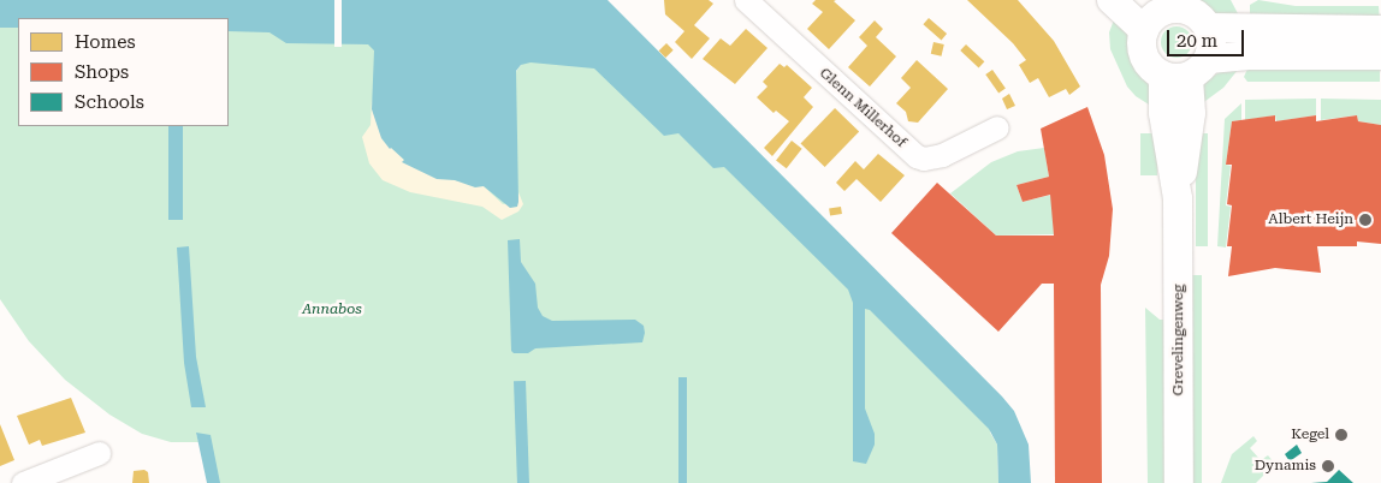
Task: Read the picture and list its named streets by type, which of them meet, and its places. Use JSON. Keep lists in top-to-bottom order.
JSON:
{
  "streets": {
    "street": ["Glenn Millerhof", "Grevelingenweg"]
  },
  "parks": ["Annabos"],
  "places": ["Albert Heijn", "Kegel", "Dynamis"],
  "legend": ["Homes", "Shops", "Schools"],
  "scale_bar": "20 m"
}
